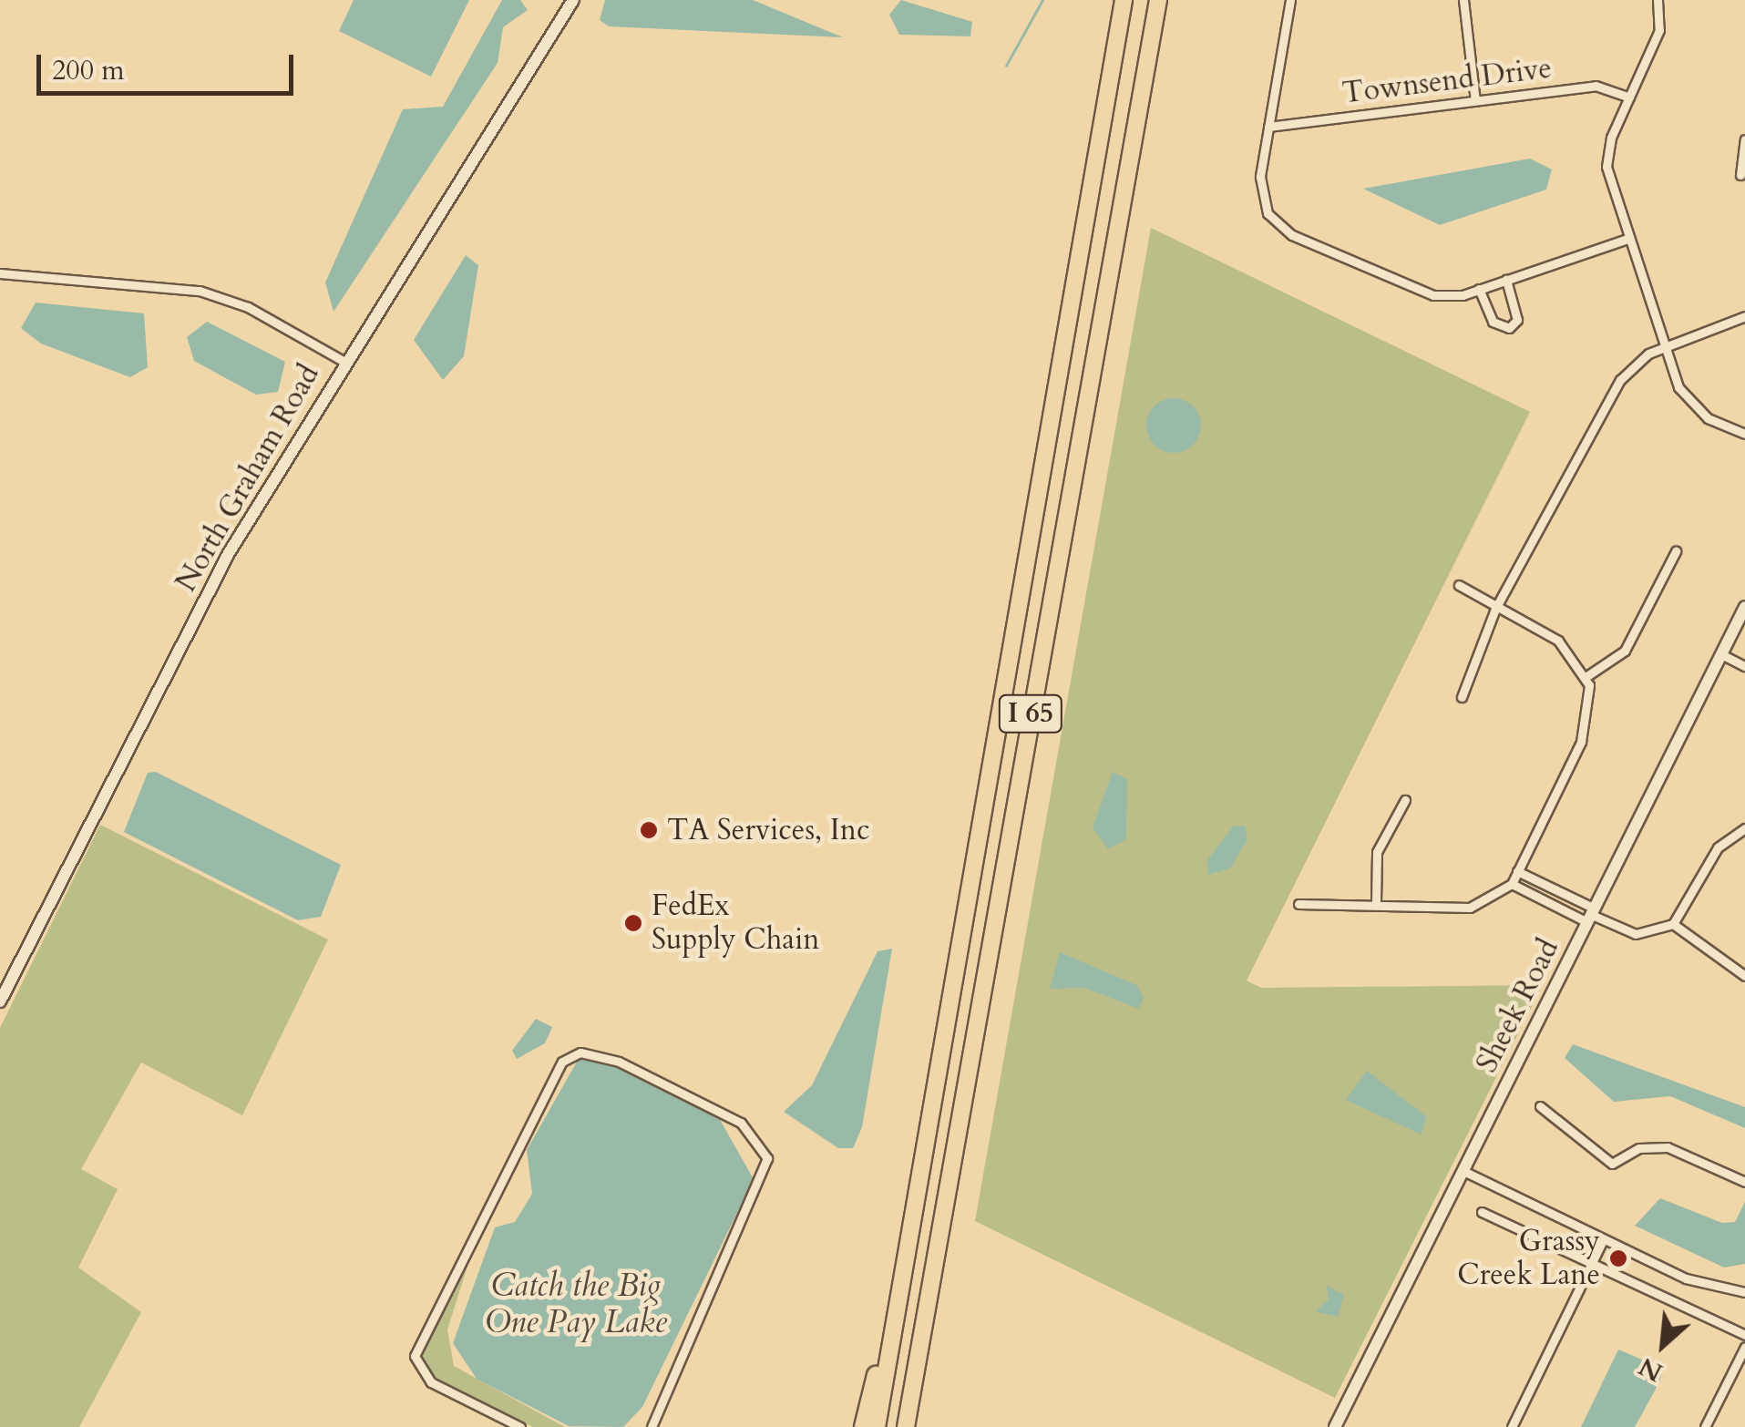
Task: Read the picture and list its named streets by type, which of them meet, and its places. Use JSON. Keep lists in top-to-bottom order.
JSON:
{
  "streets": {
    "highway": ["I 65"],
    "street": ["Townsend Drive", "North Graham Road", "Sheek Road"]
  },
  "water": ["Catch the Big One Pay Lake"],
  "places": ["TA Services, Inc", "FedEx Supply Chain", "Grassy Creek Lane"],
  "scale_bar": "200 m",
  "north": "bottom left"
}
